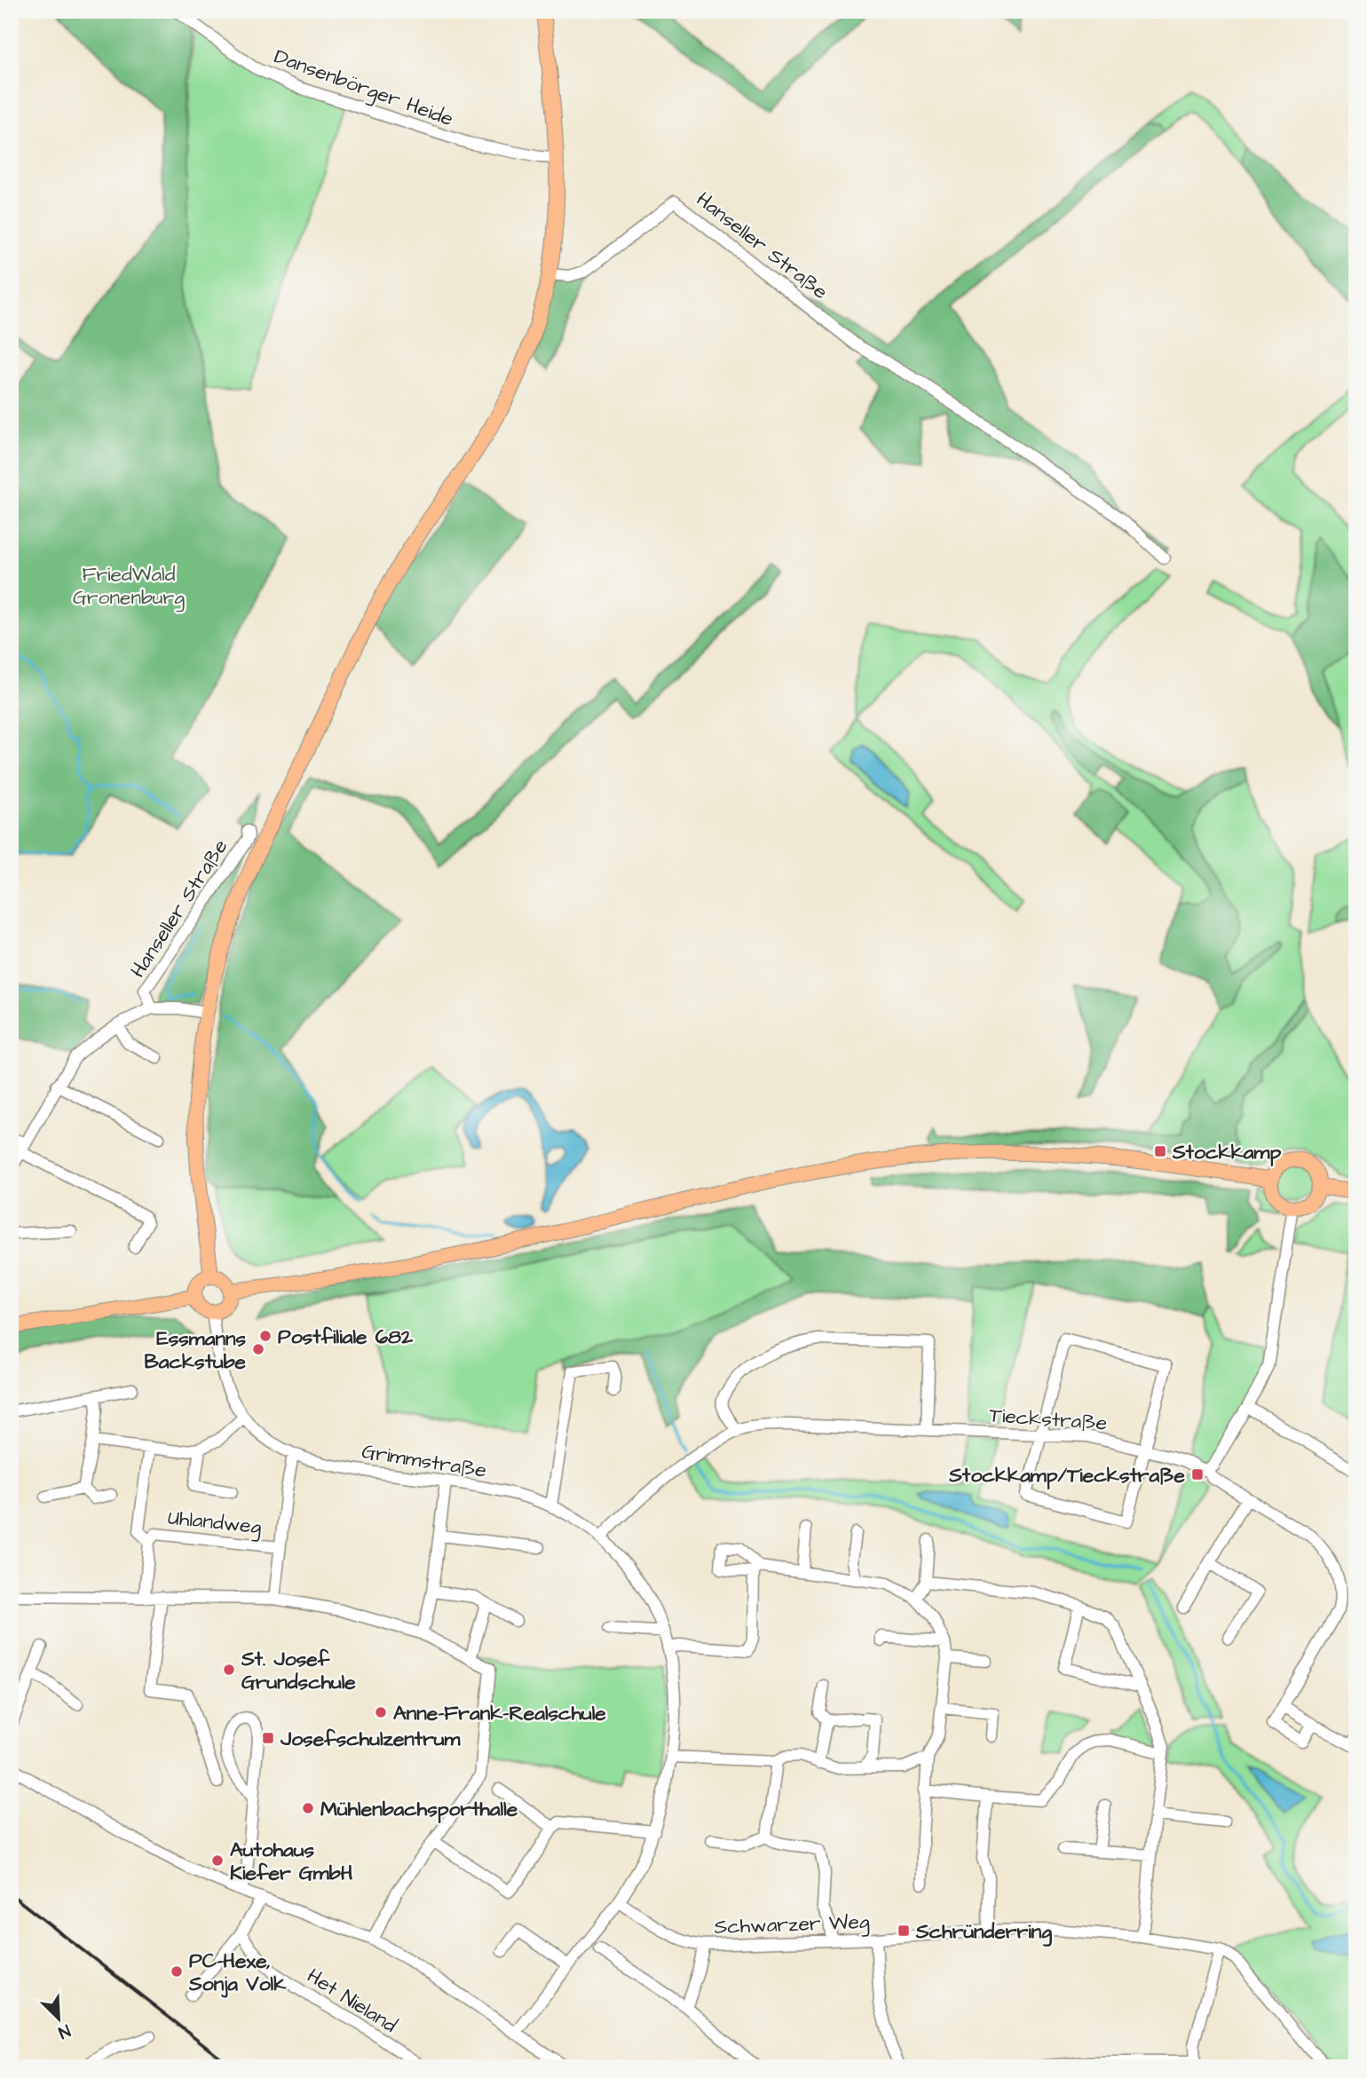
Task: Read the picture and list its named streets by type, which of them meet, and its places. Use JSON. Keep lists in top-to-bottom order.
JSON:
{
  "streets": {
    "street": [
      "Dansenbörger Heide",
      "Hanseller Straße",
      "Tieckstraße",
      "Grimmstraße",
      "Uhlandweg",
      "Schwarzer Weg",
      "Het Nieland"
    ]
  },
  "crossings": [
    ["Tieckstraße", "Grimmstraße"],
    ["Grimmstraße", "Uhlandweg"],
    ["Grimmstraße", "Schwarzer Weg"]
  ],
  "parks": ["FriedWald Gronenburg"],
  "places": {
    "transit": [
      "Stockkamp",
      "Stockkamp/Tieckstraße",
      "Josefschulzentrum",
      "Schründerring"
    ],
    "other": [
      "Postfiliale 682",
      "Essmanns Backstube",
      "St. Josef Grundschule",
      "Anne-Frank-Realschule",
      "Mühlenbachsporthalle",
      "Autohaus Kiefer GmbH",
      "PC-Hexe, Sonja Volk"
    ]
  },
  "north": "bottom right"
}
